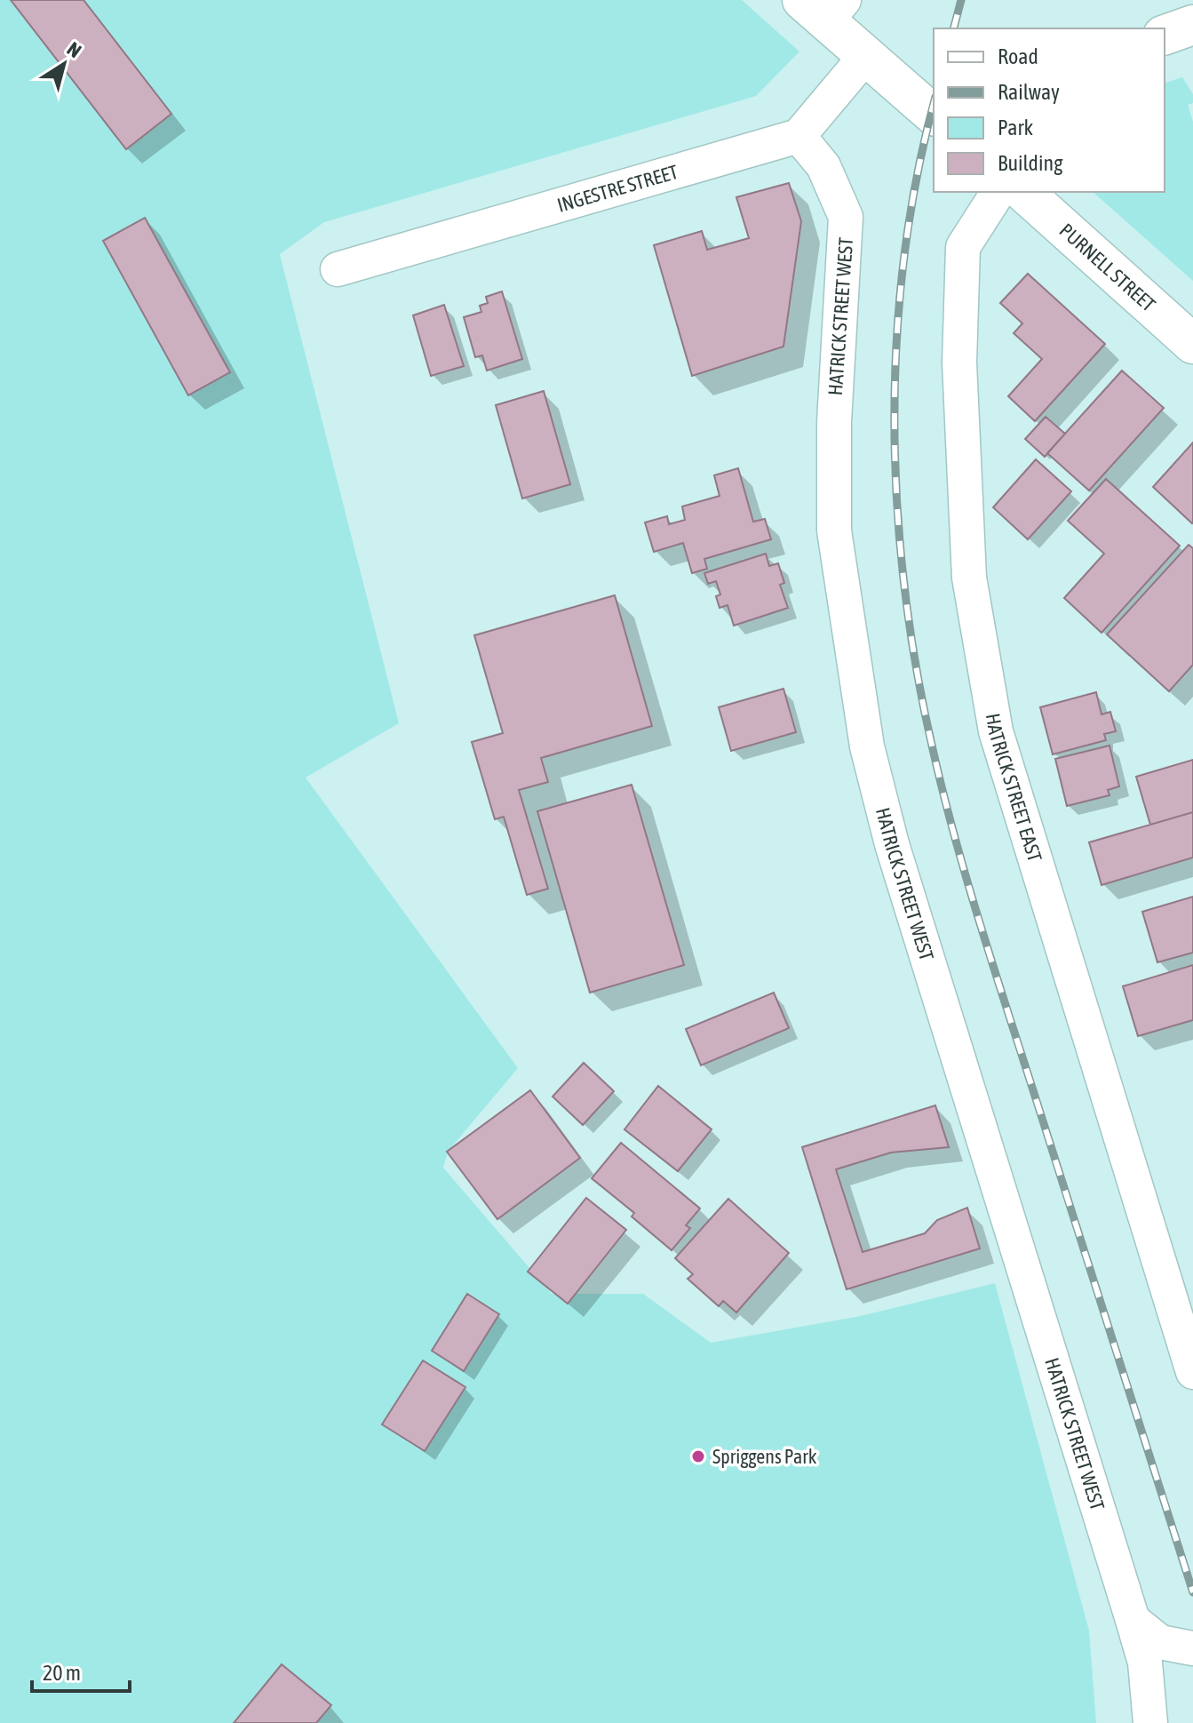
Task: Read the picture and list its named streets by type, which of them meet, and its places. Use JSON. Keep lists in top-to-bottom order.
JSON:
{
  "streets": {
    "main road": ["PURNELL STREET"],
    "street": ["INGESTRE STREET", "HATRICK STREET WEST", "HATRICK STREET EAST"]
  },
  "crossings": [
    ["INGESTRE STREET", "HATRICK STREET WEST"]
  ],
  "places": ["Spriggens Park"],
  "legend": [
    "Road",
    "Railway",
    "Park",
    "Building"
  ],
  "scale_bar": "20 m",
  "north": "top right"
}
